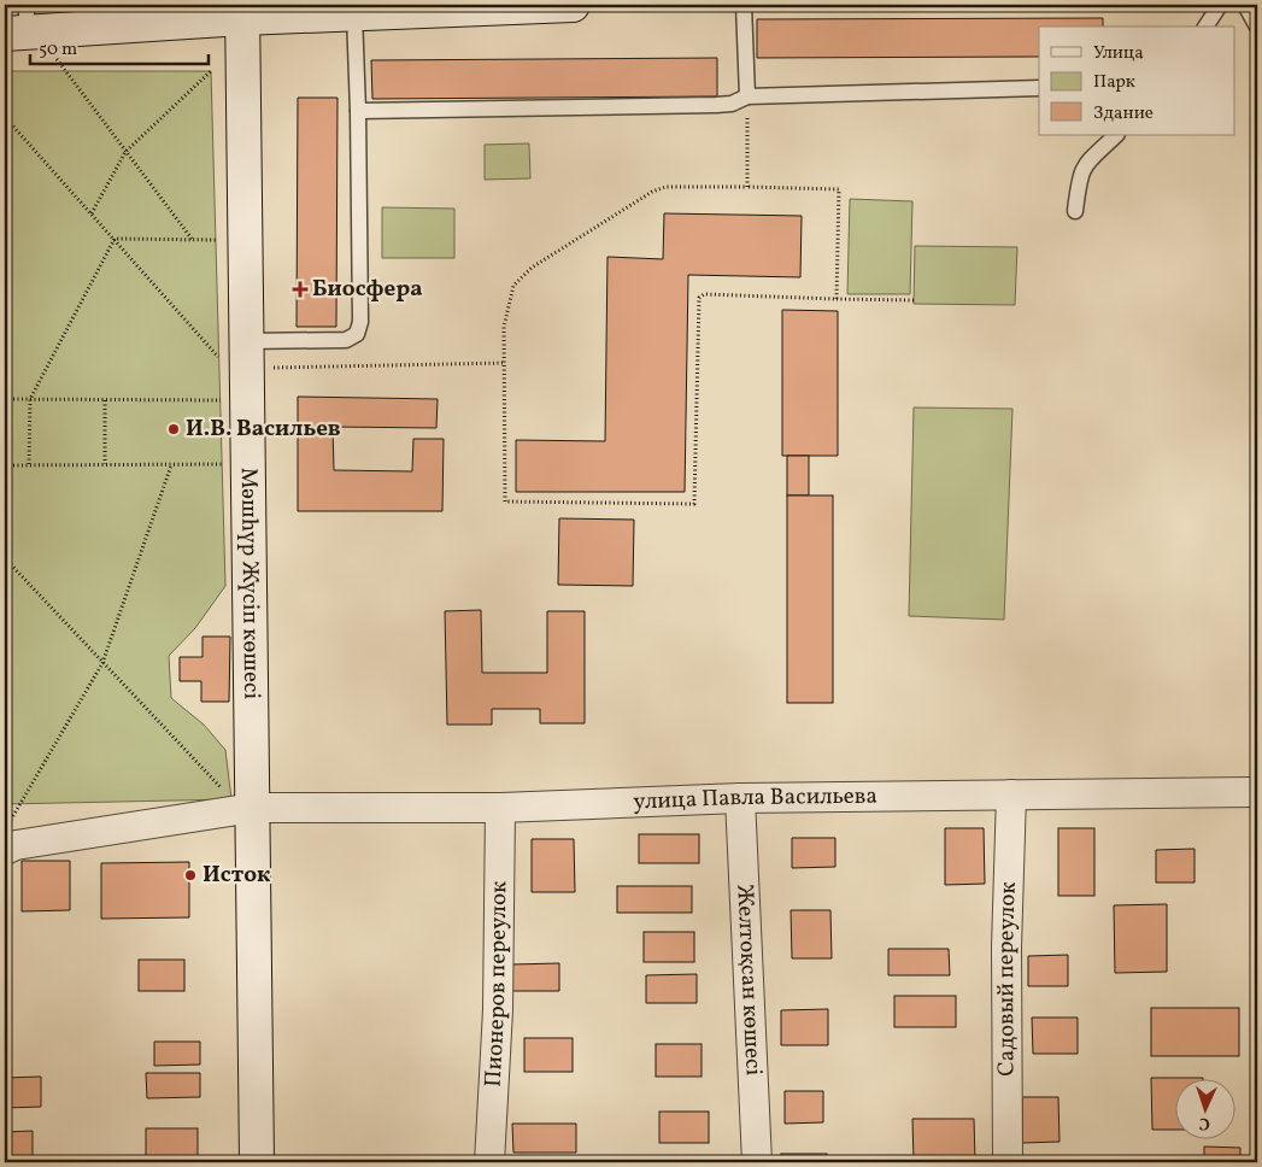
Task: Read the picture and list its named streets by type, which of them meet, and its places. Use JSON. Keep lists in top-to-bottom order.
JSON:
{
  "streets": {
    "street": [
      "Мәшһүр Жүсіп көшесі",
      "улица Павла Васильева",
      "Садовый переулок",
      "Желтоқсан көшесі",
      "Пионеров переулок"
    ]
  },
  "crossings": [
    ["Мәшһүр Жүсіп көшесі", "улица Павла Васильева"],
    ["улица Павла Васильева", "Садовый переулок"],
    ["улица Павла Васильева", "Желтоқсан көшесі"],
    ["улица Павла Васильева", "Пионеров переулок"]
  ],
  "places": {
    "health": ["Биосфера"],
    "other": ["И.В. Васильев", "Исток"]
  },
  "legend": ["Улица", "Парк", "Здание"],
  "scale_bar": "50 m",
  "north": "bottom"
}
